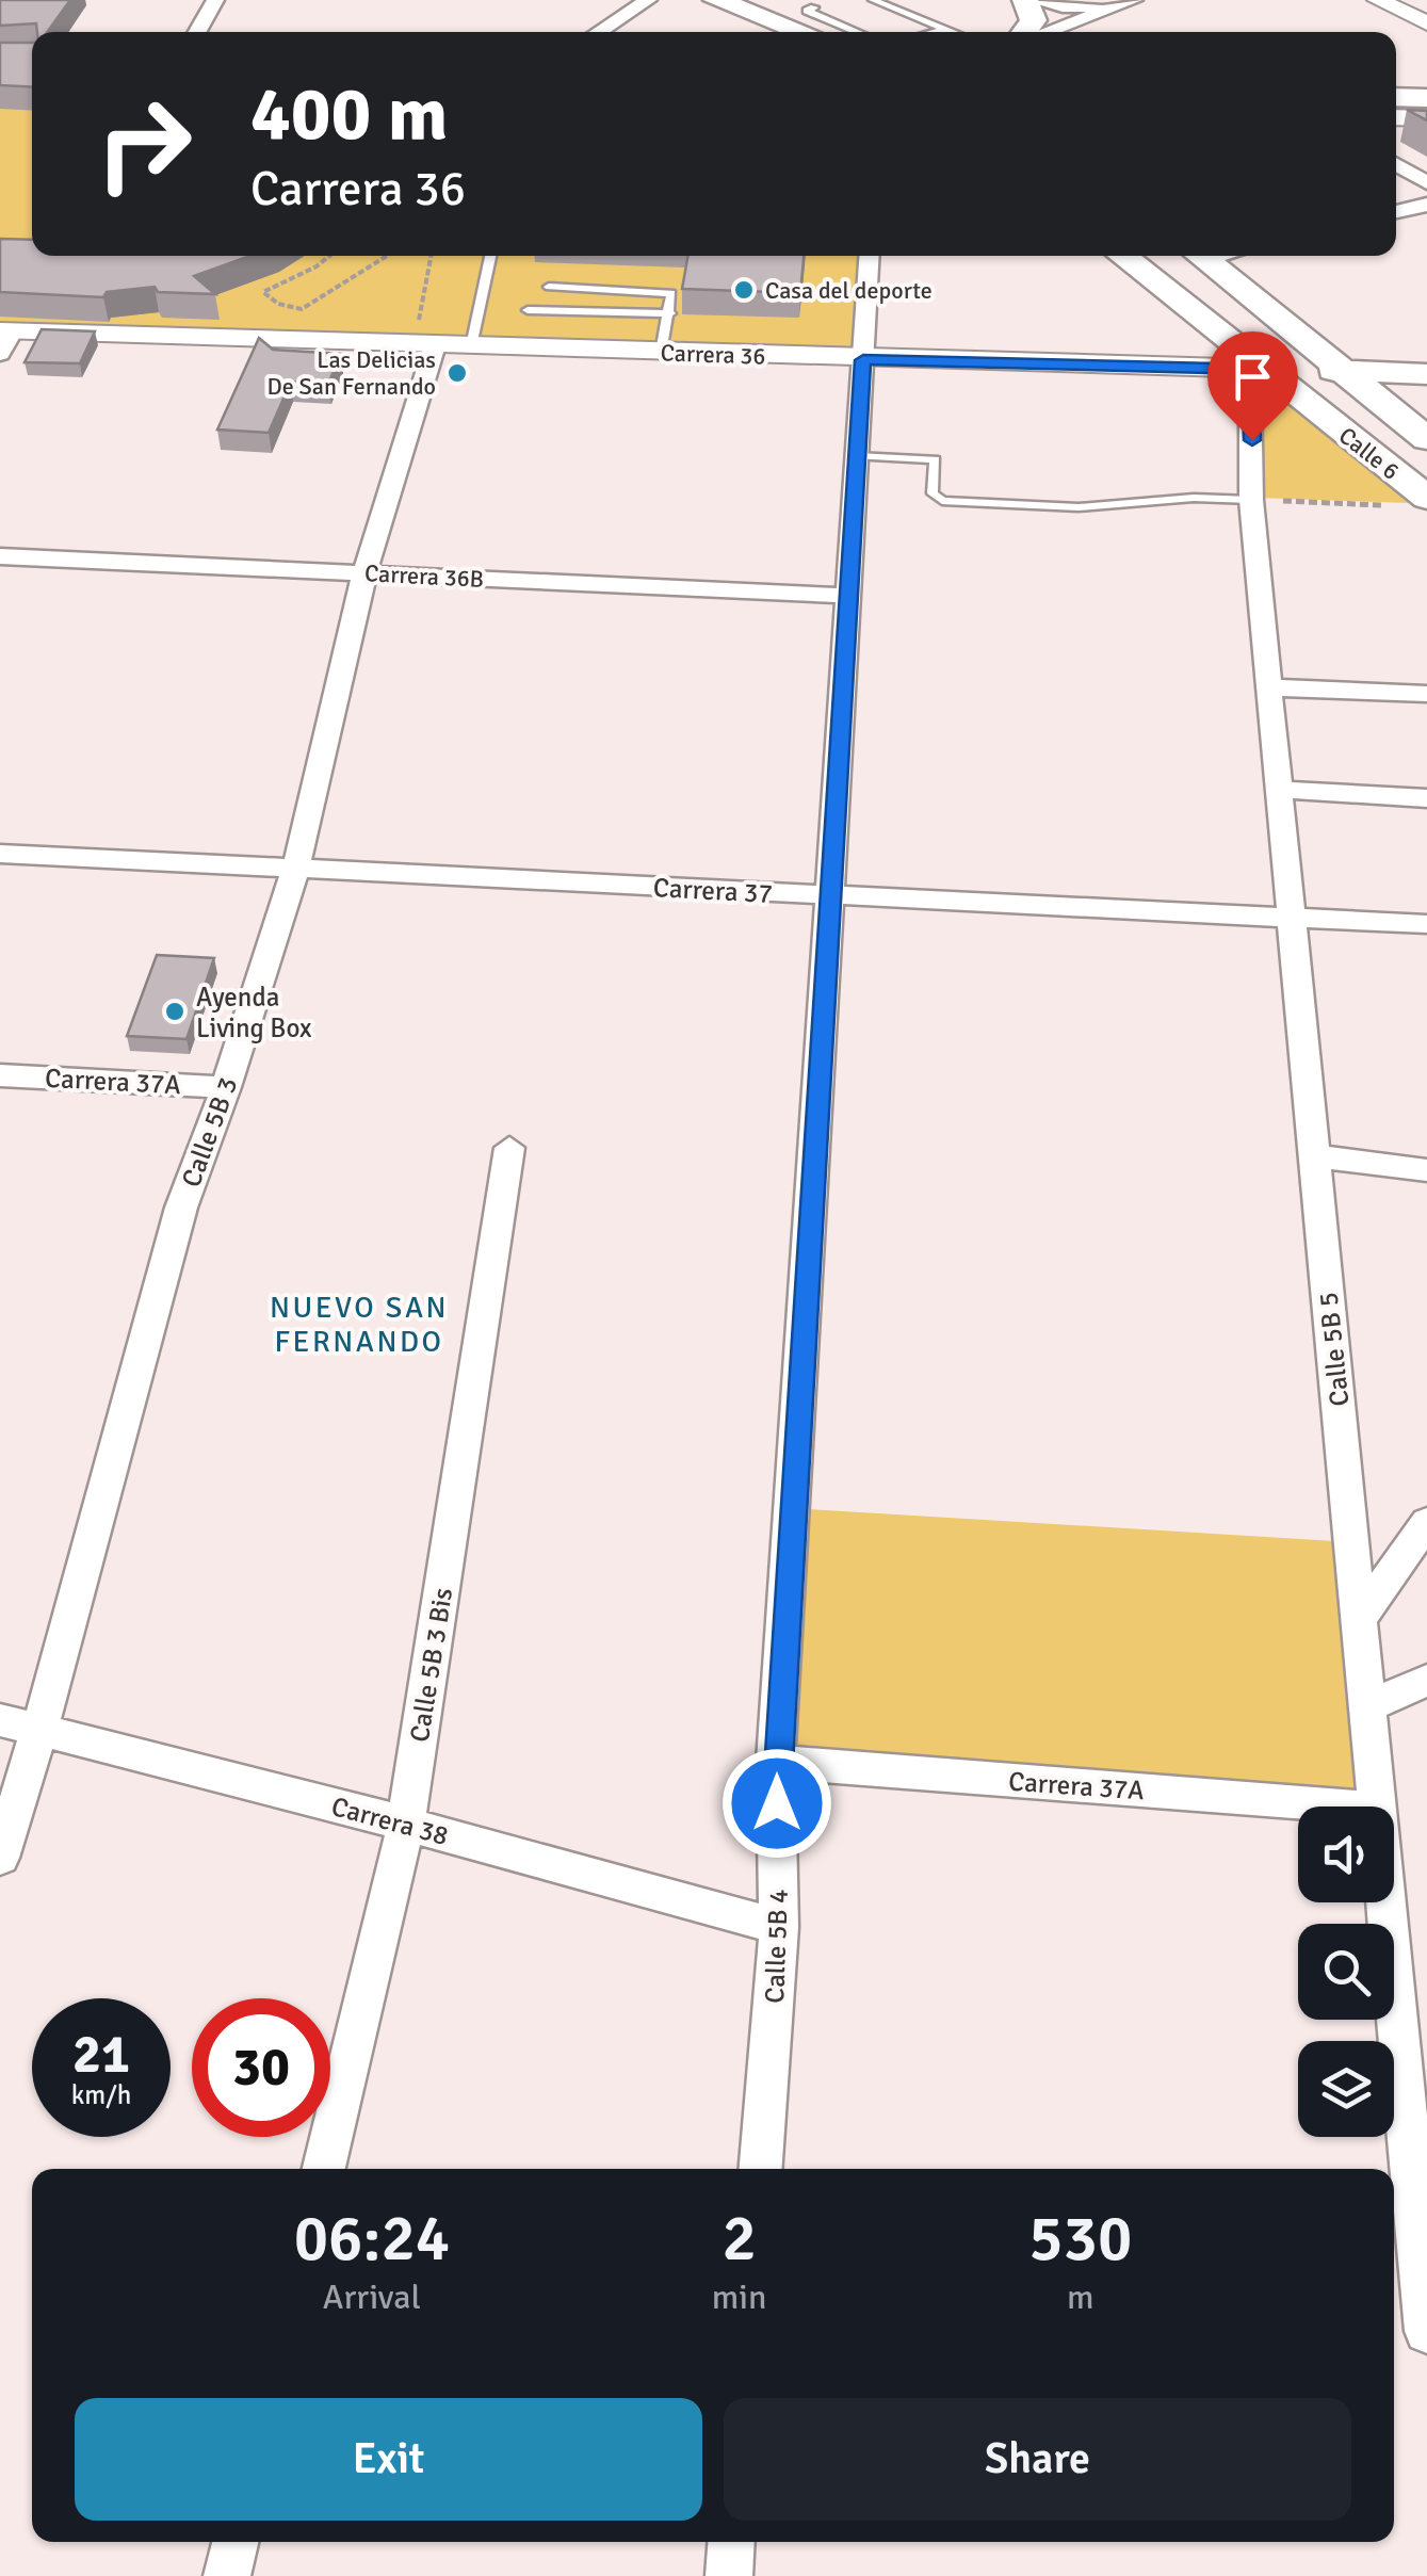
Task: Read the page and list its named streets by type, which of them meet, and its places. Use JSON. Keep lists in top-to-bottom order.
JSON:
{
  "streets": {
    "main road": ["Carrera 36", "Calle 6"],
    "street": [
      "Carrera 36B",
      "Carrera 37",
      "Carrera 37A",
      "Calle 5B 3",
      "Calle 5B 5",
      "Calle 5B 3 Bis",
      "Carrera 38",
      "Calle 5B 4"
    ]
  },
  "crossings": [
    ["Carrera 36", "Calle 6"],
    ["Carrera 36", "Calle 5B 3"],
    ["Carrera 36", "Calle 5B 5"],
    ["Carrera 36", "Calle 5B 4"],
    ["Calle 6", "Calle 5B 5"],
    ["Carrera 36B", "Calle 5B 3"],
    ["Carrera 36B", "Calle 5B 4"],
    ["Carrera 37", "Calle 5B 3"],
    ["Carrera 37", "Calle 5B 5"],
    ["Carrera 37", "Calle 5B 4"],
    ["Carrera 37A", "Calle 5B 3"],
    ["Carrera 37A", "Calle 5B 4"],
    ["Calle 5B 3", "Carrera 38"],
    ["Calle 5B 3 Bis", "Carrera 38"],
    ["Carrera 38", "Calle 5B 4"]
  ],
  "districts": ["NUEVO SAN FERNANDO"],
  "places": ["Casa del deporte", "Las Delicias De San Fernando", "Ayenda Living Box"],
  "page": {
    "turn": ["400 m", "Carrera 36"],
    "speed": "21 km/h",
    "limit": "30",
    "eta": [
      "06:24",
      "Arrival",
      "2",
      "min",
      "530",
      "m"
    ],
    "buttons": ["Exit", "Share"]
  }
}
